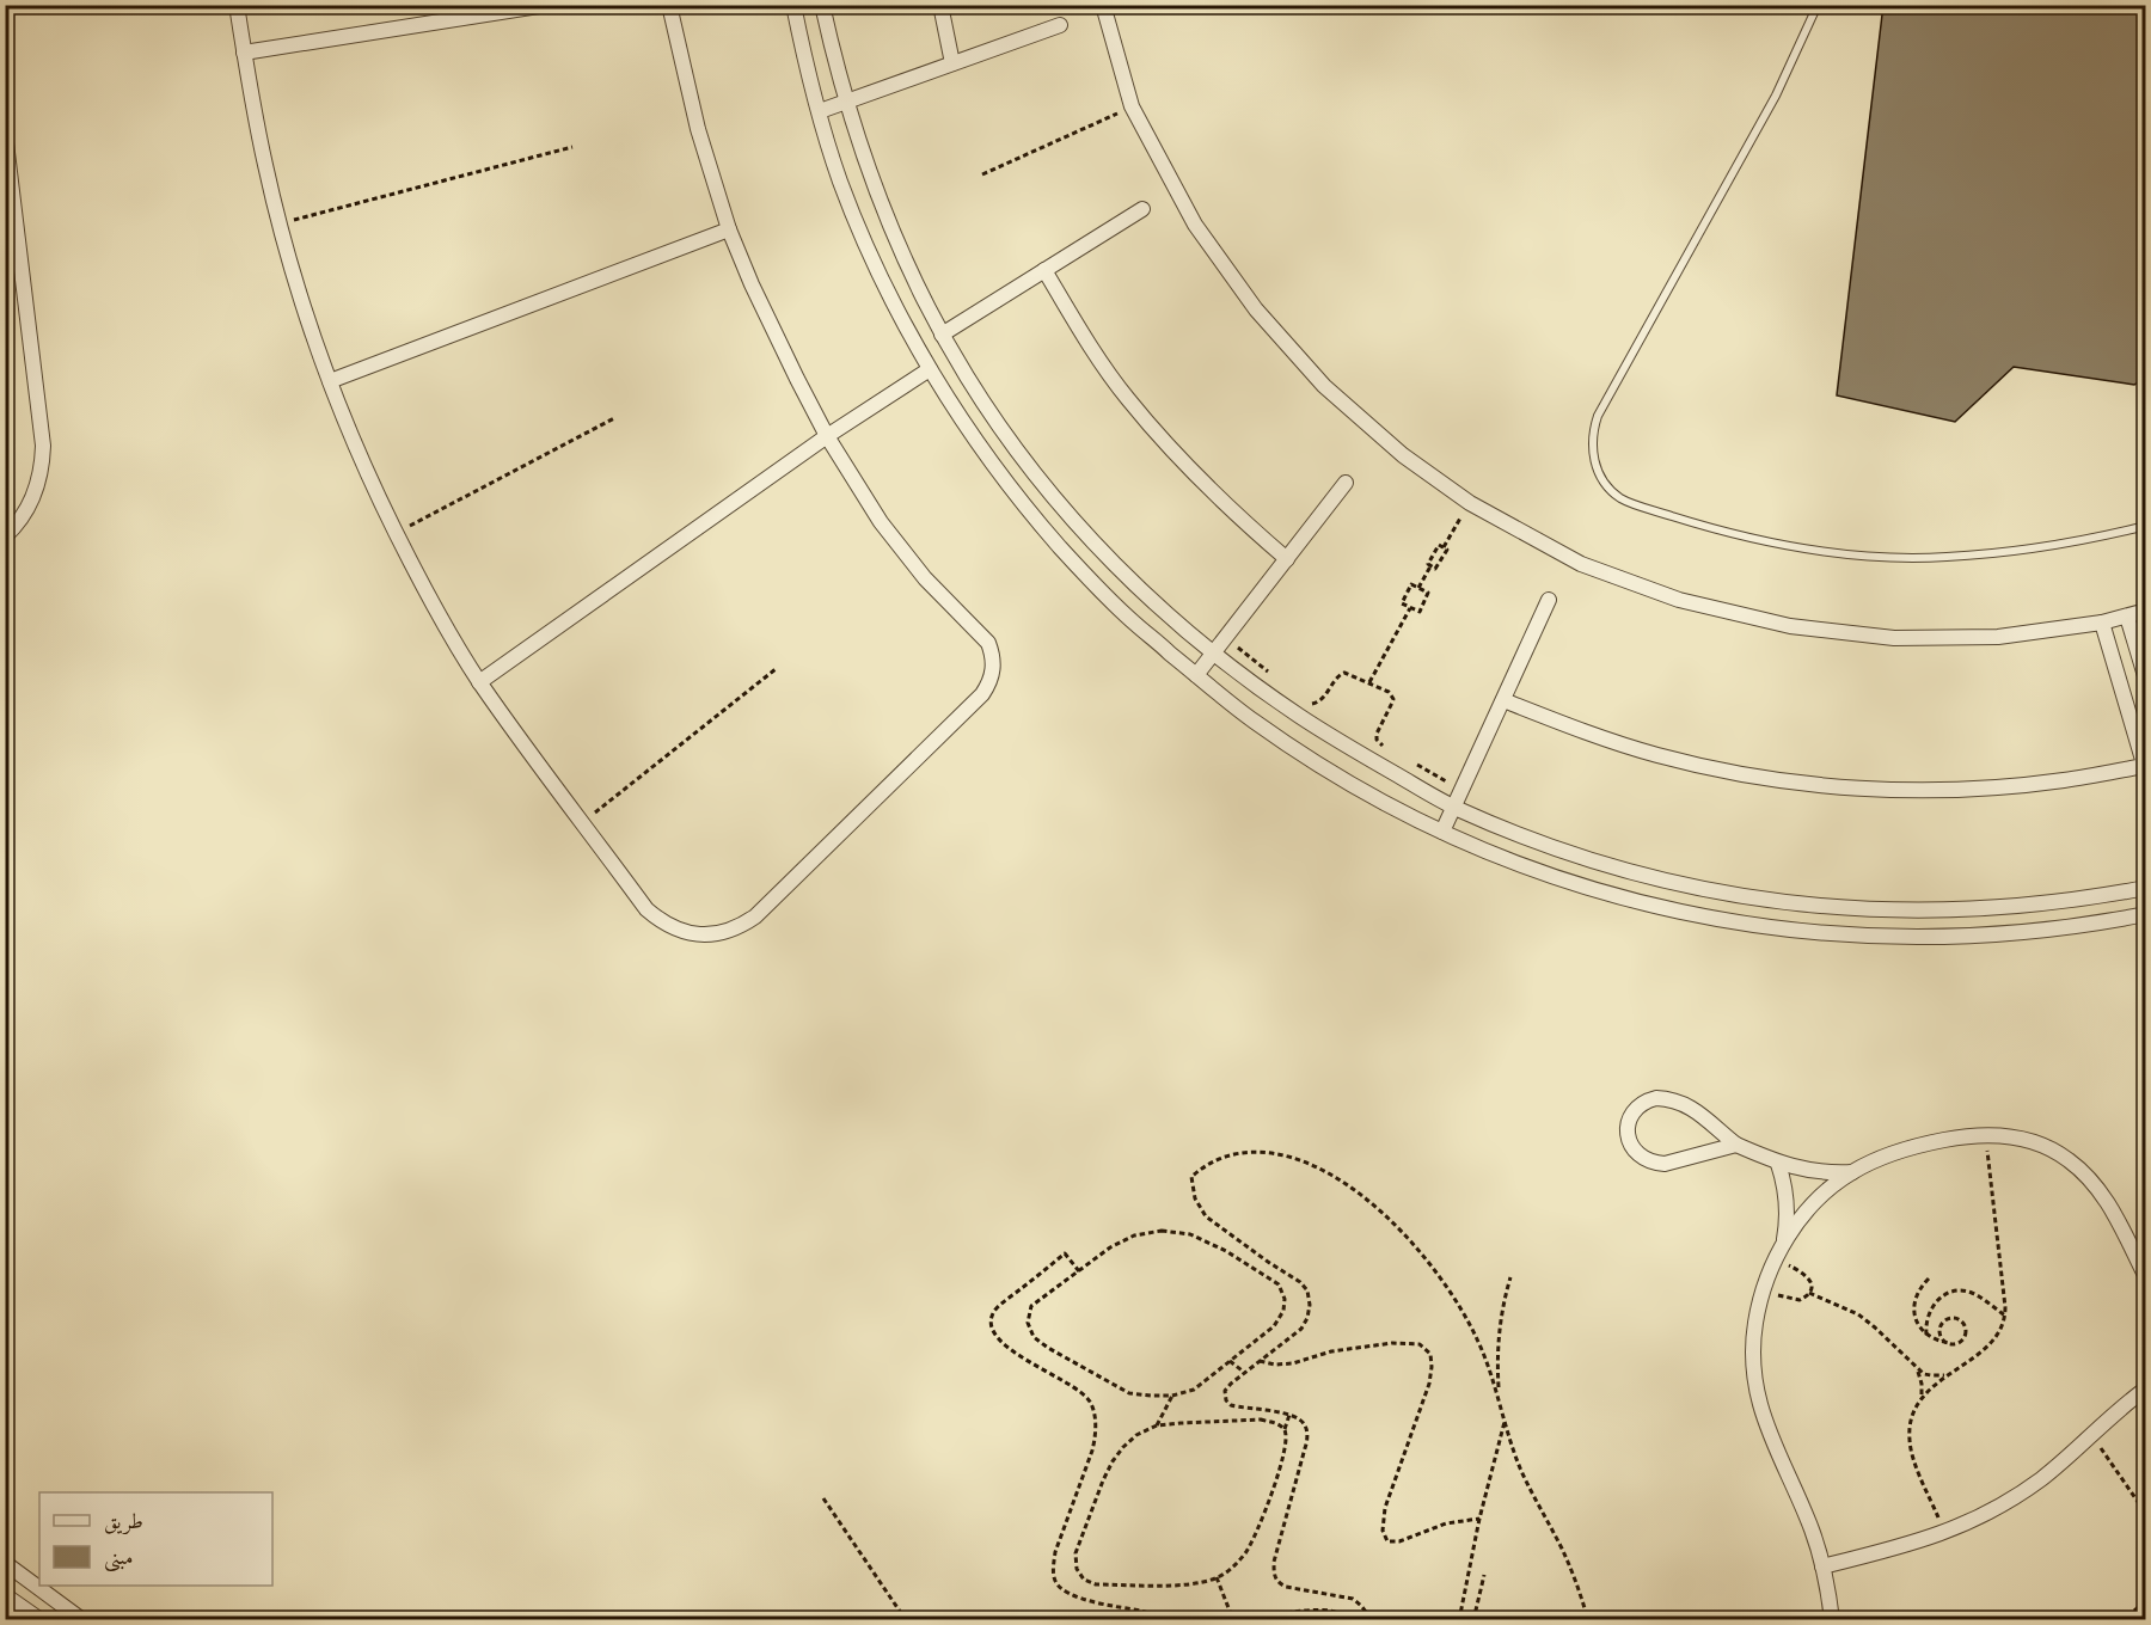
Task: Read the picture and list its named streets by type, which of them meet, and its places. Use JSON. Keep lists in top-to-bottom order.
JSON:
{
  "legend": ["طريق", "مبنى"]
}
